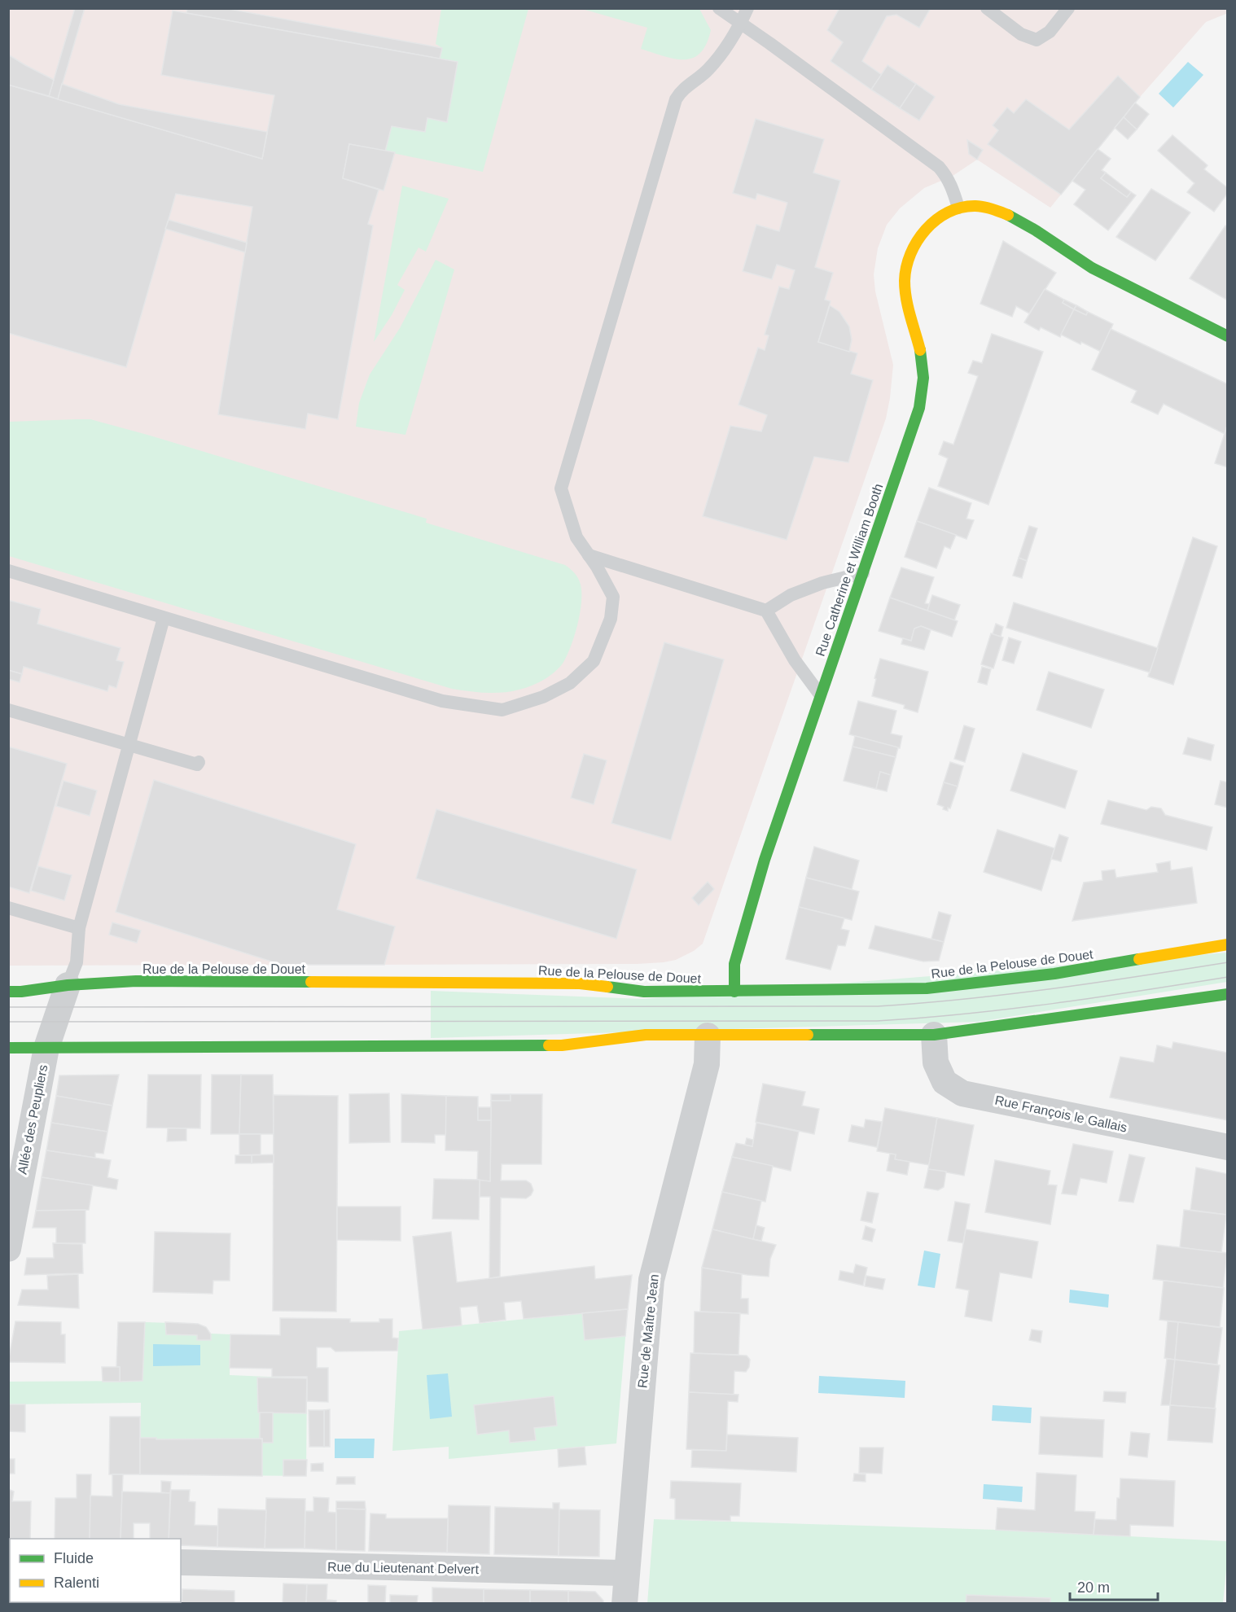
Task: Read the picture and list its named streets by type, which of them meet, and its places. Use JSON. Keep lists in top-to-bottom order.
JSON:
{
  "streets": {
    "main road": ["Rue Catherine et William Booth", "Rue de la Pelouse de Douet"],
    "street": [
      "Rue François le Gallais",
      "Allée des Peupliers",
      "Rue de Maître Jean",
      "Rue du Lieutenant Delvert"
    ]
  },
  "crossings": [
    ["Rue Catherine et William Booth", "Rue de la Pelouse de Douet"],
    ["Rue de la Pelouse de Douet", "Allée des Peupliers"],
    ["Rue de Maître Jean", "Rue du Lieutenant Delvert"]
  ],
  "legend": ["Fluide", "Ralenti"],
  "scale_bar": "20 m"
}
